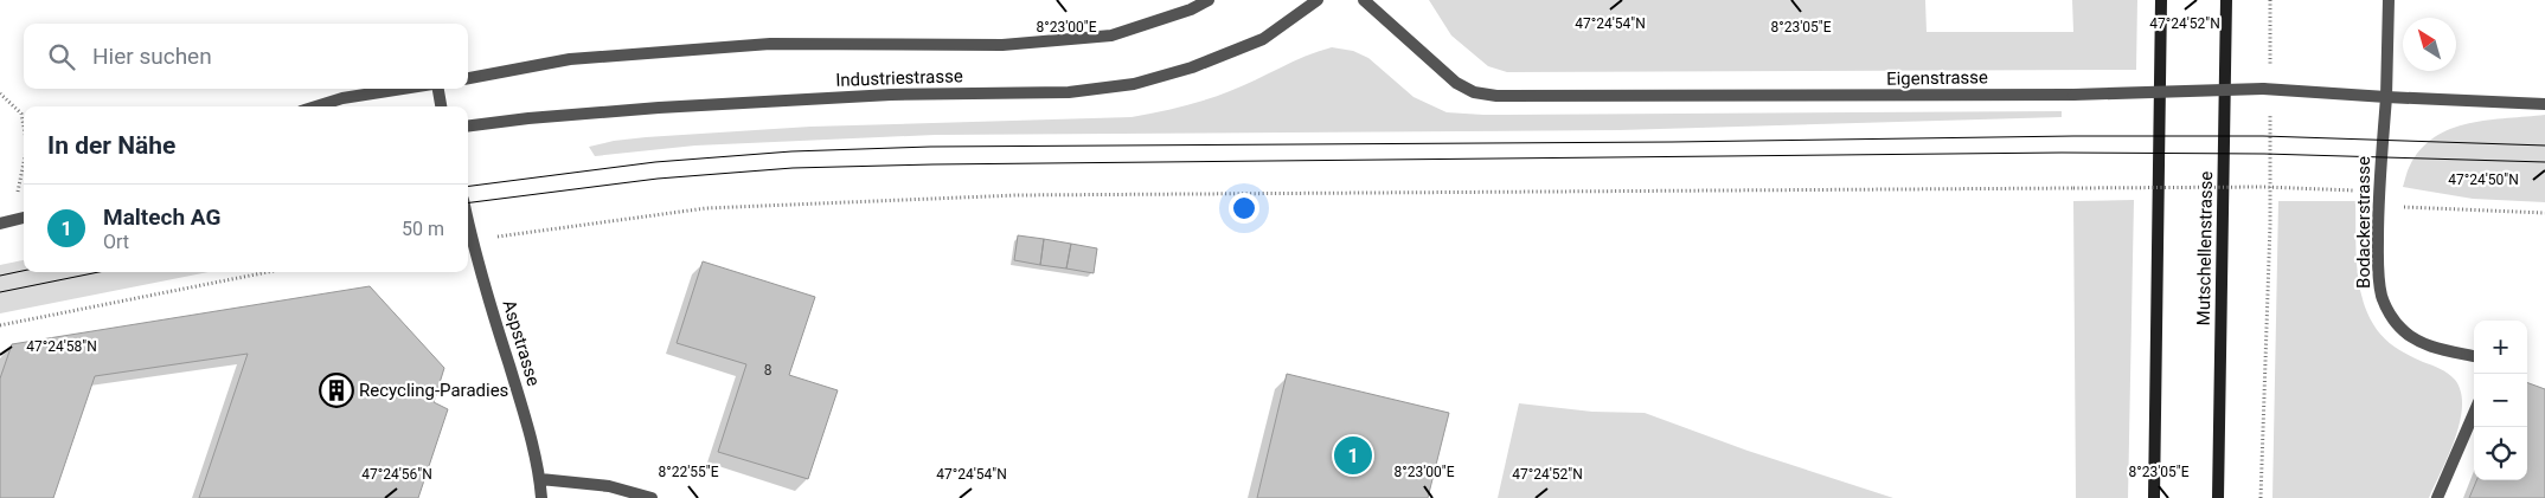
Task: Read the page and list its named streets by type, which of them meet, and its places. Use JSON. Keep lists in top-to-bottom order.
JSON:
{
  "streets": {
    "main road": ["Mutschellenstrasse"],
    "street": [
      "Industriestrasse",
      "Eigenstrasse",
      "Bodackerstrasse",
      "Aspstrasse"
    ]
  },
  "crossings": [
    ["Eigenstrasse", "Bodackerstrasse"]
  ],
  "places": {
    "building": ["Recycling-Paradies"]
  },
  "house_numbers": ["8"],
  "north": "top left",
  "page": {
    "search": "Hier suchen",
    "heading": "In der Nähe",
    "list": [
      {
        "mark": "1",
        "name": "Maltech AG",
        "note": "Ort",
        "value": "50 m"
      }
    ],
    "map_buttons": ["+", "−"],
    "pins": "1"
  },
  "coordinates": [
    "47°24'54\"N",
    "47°24'52\"N",
    "8°23'00\"E",
    "8°23'05\"E",
    "47°24'50\"N",
    "47°24'58\"N",
    "8°22'55\"E",
    "47°24'56\"N"
  ]
}
